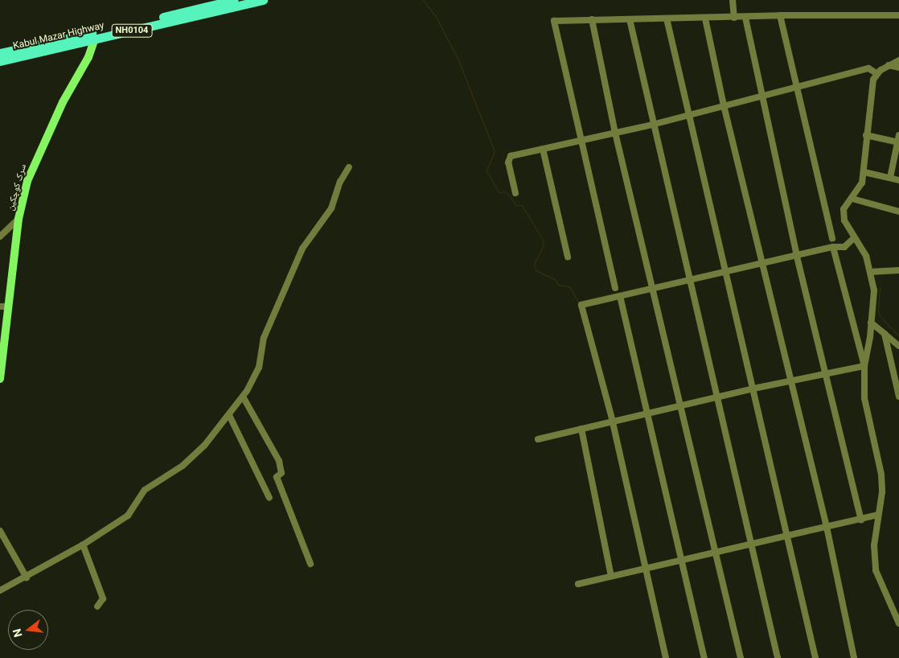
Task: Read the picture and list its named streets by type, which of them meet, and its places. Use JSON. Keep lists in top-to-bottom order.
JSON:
{
  "streets": {
    "highway": ["NH0104", "Kabul Mazar Highway"],
    "main road": ["سرک کوچکین"]
  },
  "crossings": [
    ["Kabul Mazar Highway", "سرک کوچکین"]
  ],
  "north": "left"
}
